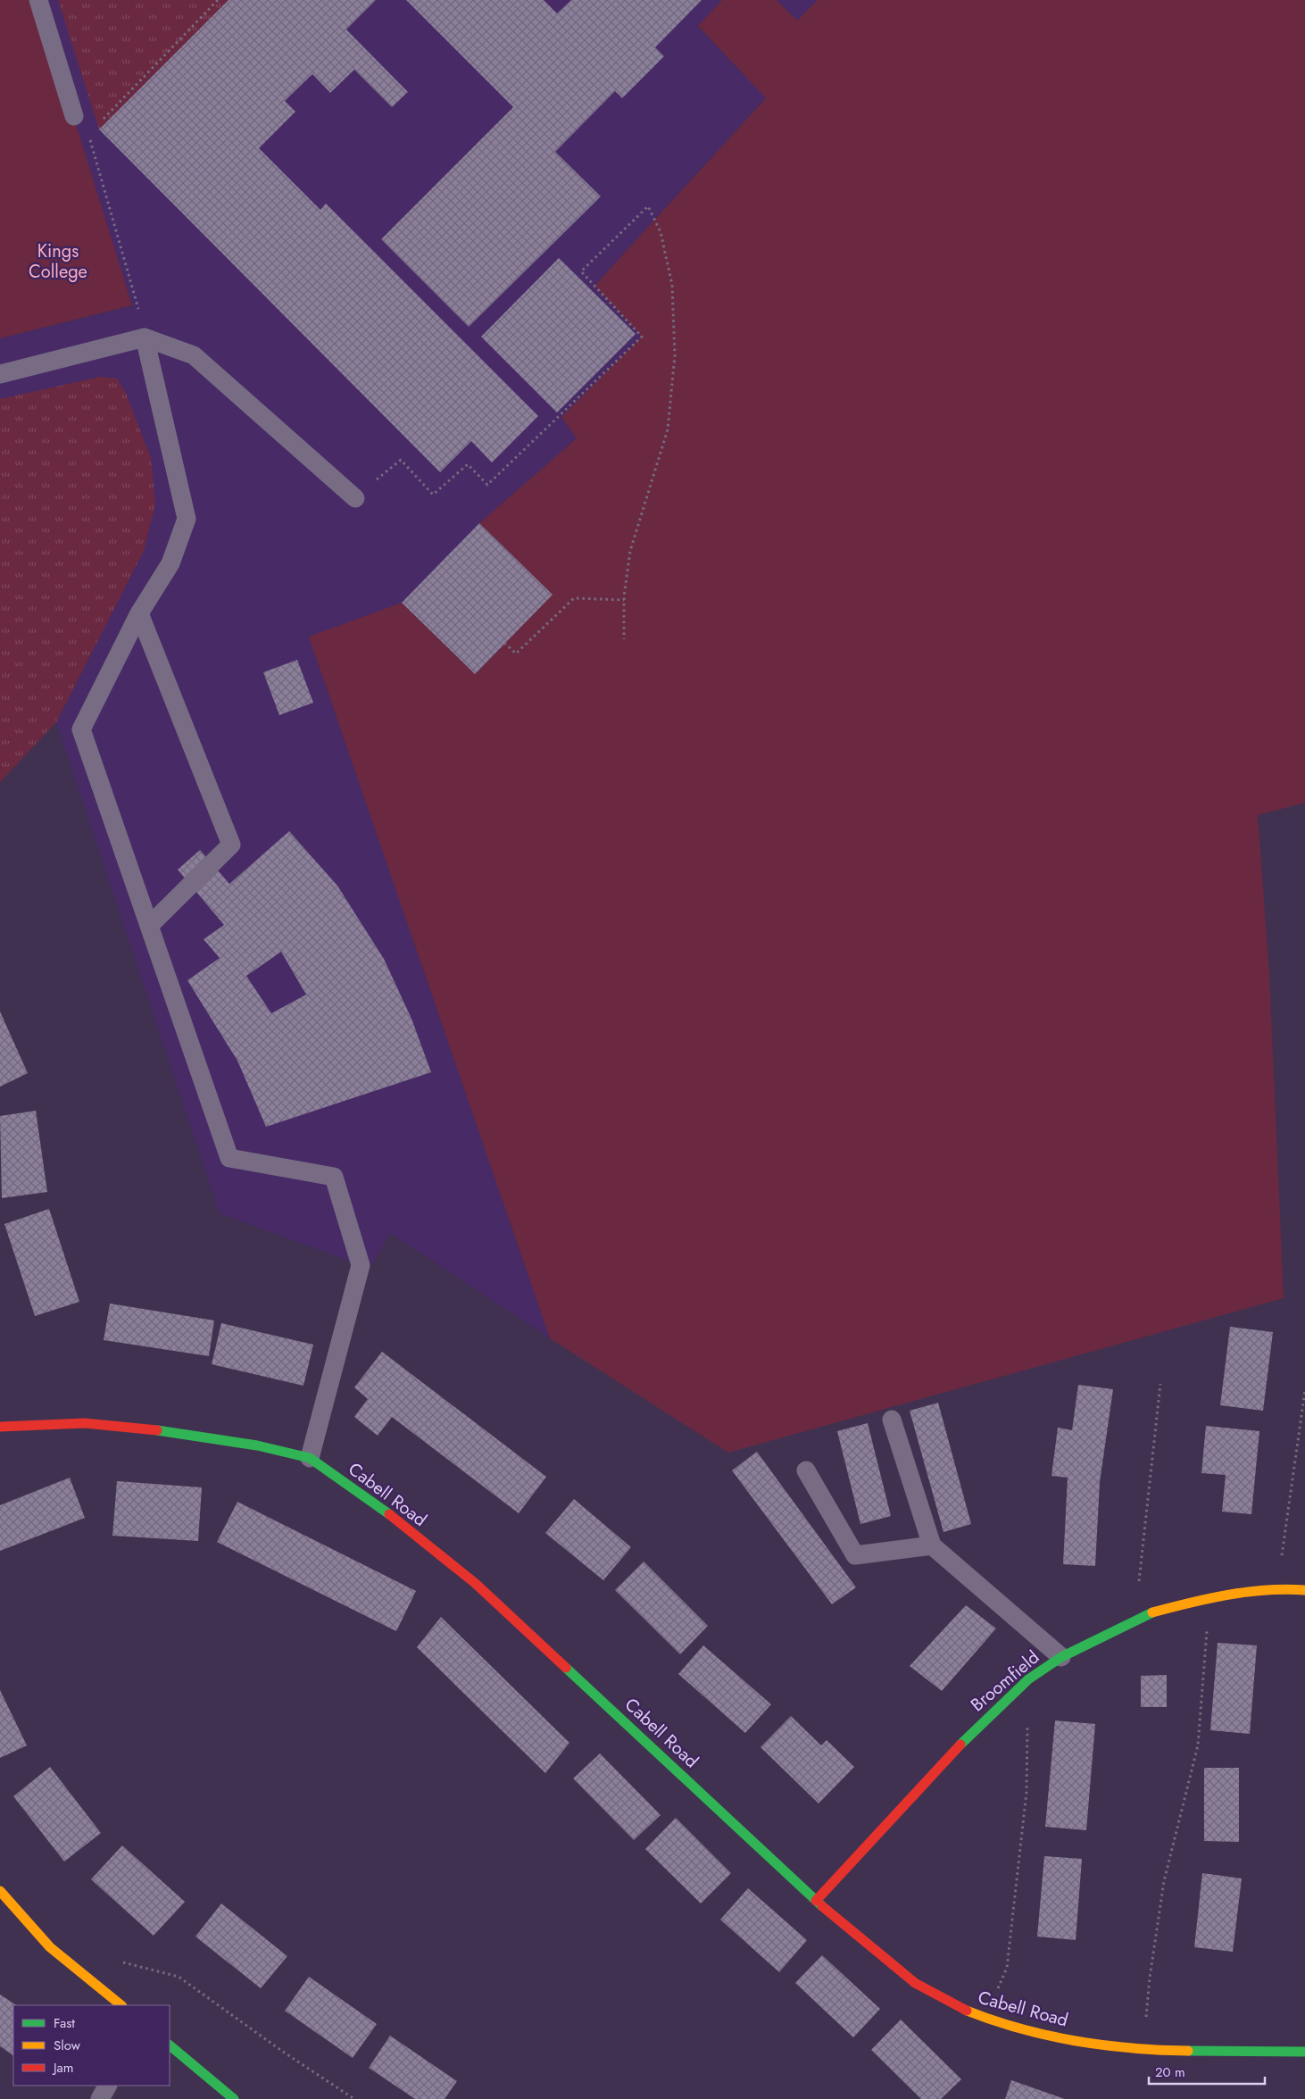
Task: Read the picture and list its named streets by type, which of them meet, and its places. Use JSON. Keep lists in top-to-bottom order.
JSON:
{
  "streets": {
    "street": ["Cabell Road", "Broomfield"]
  },
  "crossings": [
    ["Cabell Road", "Broomfield"]
  ],
  "parks": ["Kings College"],
  "legend": ["Fast", "Slow", "Jam"],
  "scale_bar": "20 m"
}
